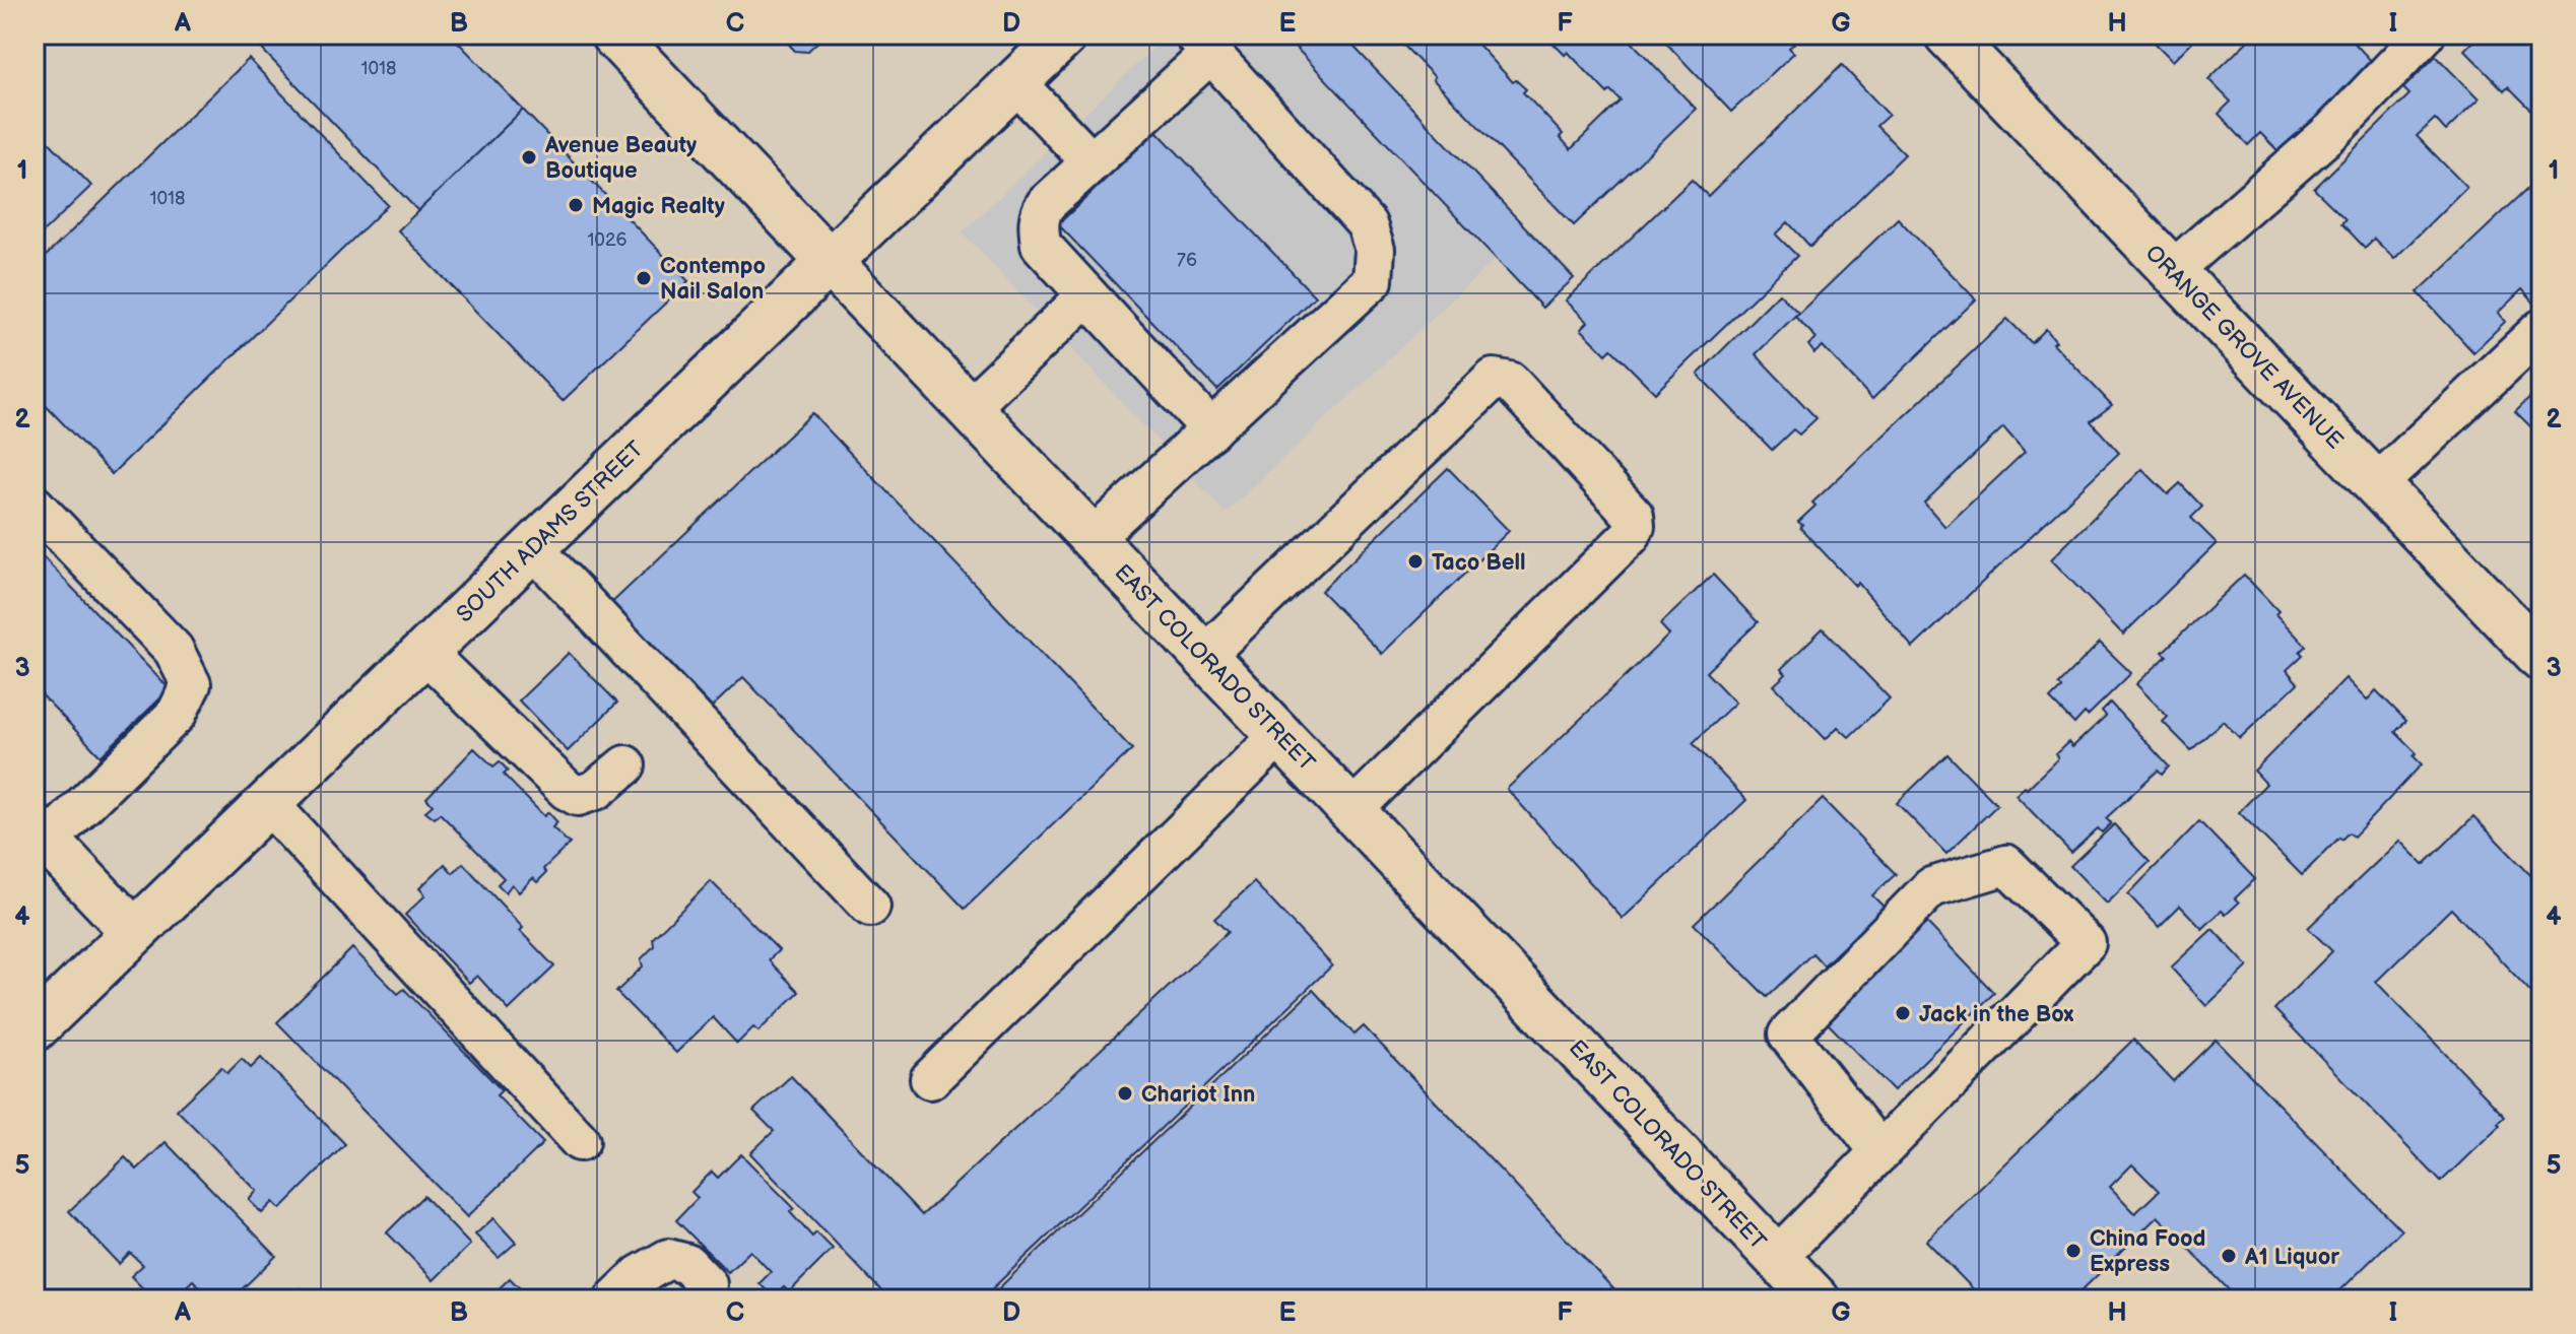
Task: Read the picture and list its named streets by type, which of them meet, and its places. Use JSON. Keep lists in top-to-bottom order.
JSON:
{
  "streets": {
    "street": ["ORANGE GROVE AVENUE", "SOUTH ADAMS STREET", "EAST COLORADO STREET"]
  },
  "crossings": [
    ["SOUTH ADAMS STREET", "EAST COLORADO STREET"]
  ],
  "places": [
    "Avenue Beauty Boutique",
    "Magic Realty",
    "Contempo Nail Salon",
    "Taco Bell",
    "Jack in the Box",
    "Chariot Inn",
    "China Food Express",
    "A1 Liquor"
  ],
  "house_numbers": [
    "1018",
    "1018",
    "1026",
    "76"
  ],
  "grid": {
    "columns": [
      "A",
      "B",
      "C",
      "D",
      "E",
      "F",
      "G",
      "H",
      "I"
    ],
    "rows": [
      "1",
      "2",
      "3",
      "4",
      "5"
    ]
  }
}
